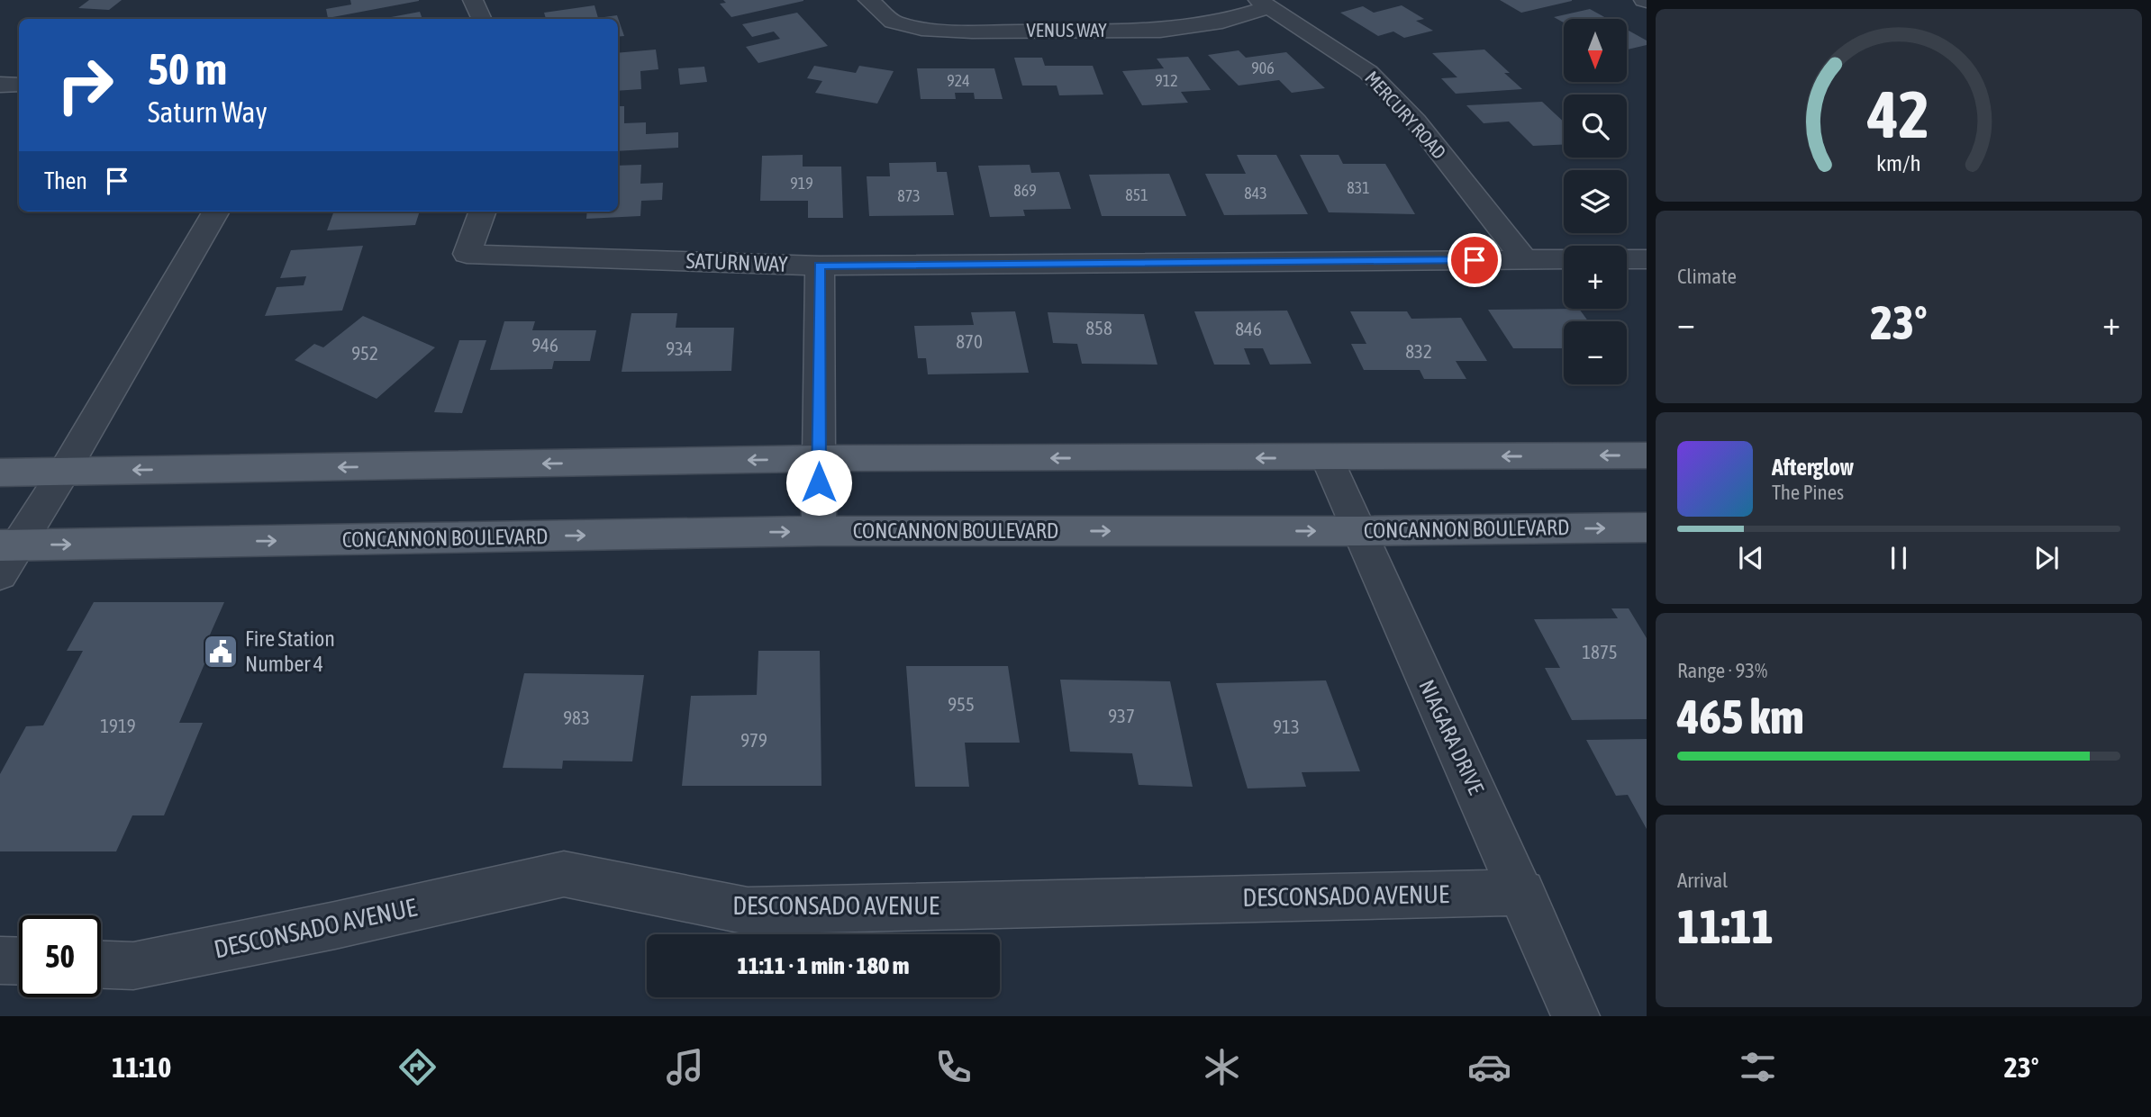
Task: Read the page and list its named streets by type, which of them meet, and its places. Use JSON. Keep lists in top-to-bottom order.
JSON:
{
  "streets": {
    "main road": ["CONCANNON BOULEVARD"],
    "street": [
      "VENUS WAY",
      "MERCURY ROAD",
      "SATURN WAY",
      "NIAGARA DRIVE",
      "DESCONSADO AVENUE"
    ]
  },
  "crossings": [
    ["VENUS WAY", "MERCURY ROAD"],
    ["MERCURY ROAD", "SATURN WAY"],
    ["CONCANNON BOULEVARD", "NIAGARA DRIVE"],
    ["NIAGARA DRIVE", "DESCONSADO AVENUE"]
  ],
  "places": {
    "public building": ["Fire Station Number 4"]
  },
  "house_numbers": [
    "906",
    "924",
    "912",
    "919",
    "831",
    "869",
    "843",
    "851",
    "873",
    "858",
    "846",
    "870",
    "946",
    "934",
    "832",
    "952",
    "1875",
    "955",
    "937",
    "983",
    "1919",
    "913",
    "979"
  ],
  "north": "bottom",
  "page": {
    "map_buttons": ["+", "−"],
    "turn": ["50 m", "Saturn Way"],
    "then": "Then",
    "tile": [
      "Climate",
      ["Range · 93%", "465 km"],
      ["Arrival", "11:11"]
    ],
    "heat": ["−", "23°", "+"],
    "song": ["Afterglow", "The Pines"],
    "limit": "50",
    "trip": "11:11 · 1 min · 180 m",
    "tabs": ["11:10", "23°"],
    "gauge": ["42", "km/h"]
  }
}
